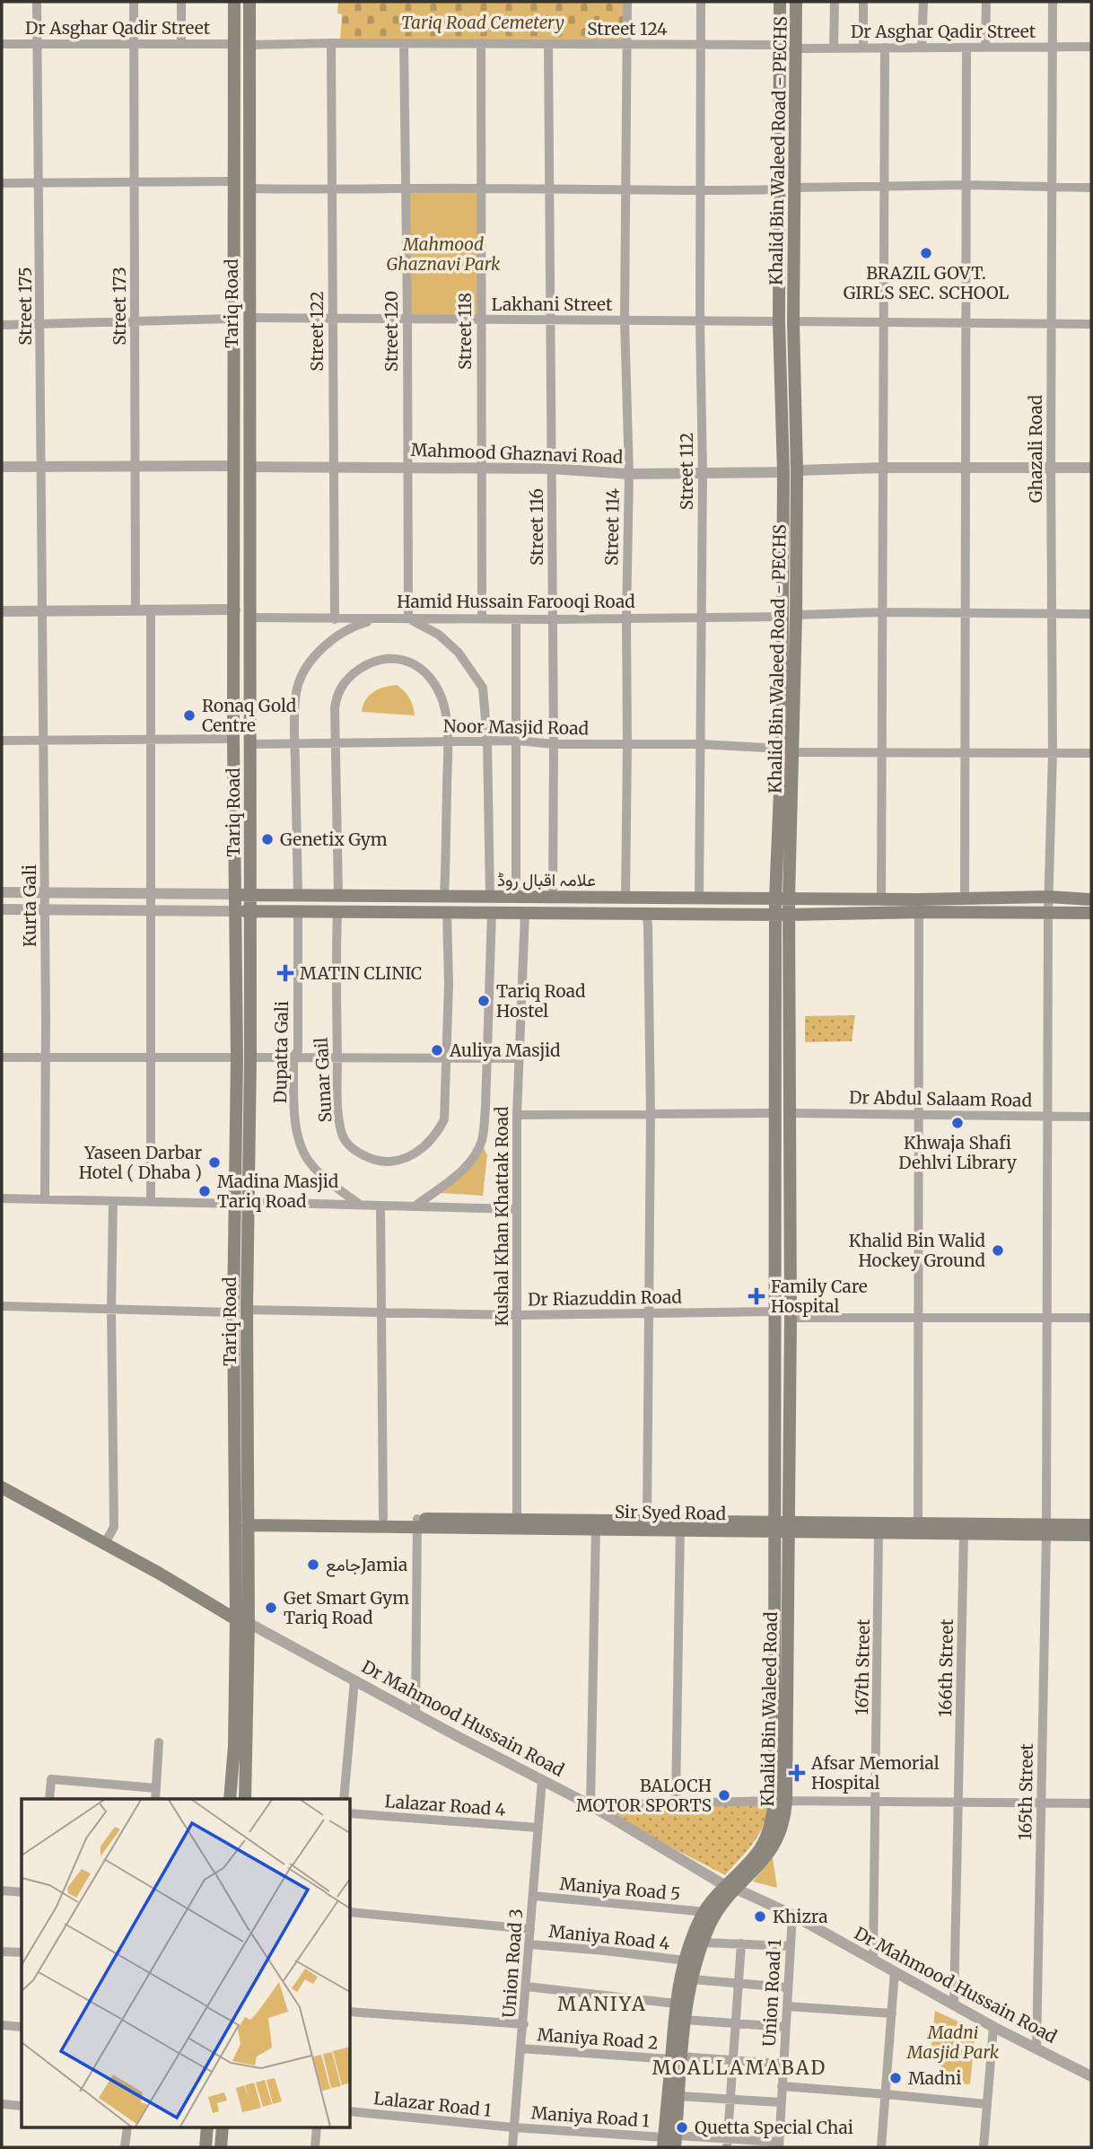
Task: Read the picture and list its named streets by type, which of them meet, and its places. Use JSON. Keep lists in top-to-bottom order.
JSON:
{
  "streets": {
    "main road": [
      "Khalid Bin Waleed Road - PECHS",
      "Tariq Road",
      "علامہ اقبال روڈ",
      "Sir Syed Road",
      "Khalid Bin Waleed Road",
      "Dr Mahmood Hussain Road"
    ],
    "street": [
      "Dr Asghar Qadir Street",
      "Street 124",
      "Lakhani Street",
      "Street 175",
      "Street 173",
      "Street 122",
      "Street 120",
      "Street 118",
      "Ghazali Road",
      "Mahmood Ghaznavi Road",
      "Street 112",
      "Street 116",
      "Street 114",
      "Hamid Hussain Farooqi Road",
      "Noor Masjid Road",
      "Kurta Gali",
      "Dupatta Gali",
      "Sunar Gail",
      "Dr Abdul Salaam Road",
      "Kushal Khan Khattak Road",
      "Dr Riazuddin Road",
      "167th Street",
      "166th Street",
      "165th Street",
      "Lalazar Road 4",
      "Maniya Road 5",
      "Maniya Road 4",
      "Union Road 3",
      "Union Road 1",
      "Maniya Road 2",
      "Lalazar Road 1",
      "Maniya Road 1"
    ]
  },
  "crossings": [
    ["Dr Asghar Qadir Street", "Street 124"],
    ["Dr Asghar Qadir Street", "Khalid Bin Waleed Road - PECHS"],
    ["Dr Asghar Qadir Street", "Tariq Road"],
    ["Dr Asghar Qadir Street", "Street 175"],
    ["Dr Asghar Qadir Street", "Street 173"],
    ["Dr Asghar Qadir Street", "Ghazali Road"],
    ["Street 124", "Khalid Bin Waleed Road - PECHS"],
    ["Street 124", "Tariq Road"],
    ["Street 124", "Street 122"],
    ["Street 124", "Street 120"],
    ["Street 124", "Street 118"],
    ["Street 124", "Street 112"],
    ["Street 124", "Street 116"],
    ["Street 124", "Street 114"],
    ["Khalid Bin Waleed Road - PECHS", "Lakhani Street"],
    ["Khalid Bin Waleed Road - PECHS", "Mahmood Ghaznavi Road"],
    ["Khalid Bin Waleed Road - PECHS", "Hamid Hussain Farooqi Road"],
    ["Khalid Bin Waleed Road - PECHS", "Noor Masjid Road"],
    ["Khalid Bin Waleed Road - PECHS", "علامہ اقبال روڈ"],
    ["Khalid Bin Waleed Road - PECHS", "Dr Abdul Salaam Road"],
    ["Khalid Bin Waleed Road - PECHS", "Dr Riazuddin Road"],
    ["Khalid Bin Waleed Road - PECHS", "Khalid Bin Waleed Road"],
    ["Tariq Road", "Lakhani Street"],
    ["Tariq Road", "Mahmood Ghaznavi Road"],
    ["Tariq Road", "Hamid Hussain Farooqi Road"],
    ["Tariq Road", "Noor Masjid Road"],
    ["Tariq Road", "علامہ اقبال روڈ"],
    ["Tariq Road", "Dr Riazuddin Road"],
    ["Tariq Road", "Sir Syed Road"],
    ["Tariq Road", "Dr Mahmood Hussain Road"],
    ["Lakhani Street", "Street 122"],
    ["Lakhani Street", "Street 120"],
    ["Lakhani Street", "Street 118"],
    ["Lakhani Street", "Street 112"],
    ["Lakhani Street", "Street 116"],
    ["Lakhani Street", "Street 114"],
    ["Street 175", "Kurta Gali"],
    ["Street 122", "Mahmood Ghaznavi Road"],
    ["Street 122", "Hamid Hussain Farooqi Road"],
    ["Street 120", "Mahmood Ghaznavi Road"],
    ["Street 120", "Hamid Hussain Farooqi Road"],
    ["Street 118", "Mahmood Ghaznavi Road"],
    ["Street 118", "Hamid Hussain Farooqi Road"],
    ["Ghazali Road", "Noor Masjid Road"],
    ["Ghazali Road", "علامہ اقبال روڈ"],
    ["Ghazali Road", "Dr Abdul Salaam Road"],
    ["Ghazali Road", "165th Street"],
    ["Mahmood Ghaznavi Road", "Street 112"],
    ["Mahmood Ghaznavi Road", "Street 116"],
    ["Mahmood Ghaznavi Road", "Street 114"],
    ["Street 112", "Hamid Hussain Farooqi Road"],
    ["Street 112", "Noor Masjid Road"],
    ["Street 112", "علامہ اقبال روڈ"],
    ["Street 116", "Hamid Hussain Farooqi Road"],
    ["Street 116", "Noor Masjid Road"],
    ["Street 116", "علامہ اقبال روڈ"],
    ["Street 114", "Hamid Hussain Farooqi Road"],
    ["Street 114", "Noor Masjid Road"],
    ["Street 114", "علامہ اقبال روڈ"],
    ["علامہ اقبال روڈ", "Kurta Gali"],
    ["علامہ اقبال روڈ", "Dupatta Gali"],
    ["علامہ اقبال روڈ", "Sunar Gail"],
    ["علامہ اقبال روڈ", "Kushal Khan Khattak Road"],
    ["Dr Abdul Salaam Road", "Kushal Khan Khattak Road"],
    ["Dr Abdul Salaam Road", "165th Street"],
    ["Kushal Khan Khattak Road", "Dr Riazuddin Road"],
    ["Kushal Khan Khattak Road", "Sir Syed Road"],
    ["Dr Riazuddin Road", "Khalid Bin Waleed Road"],
    ["Sir Syed Road", "167th Street"],
    ["Sir Syed Road", "166th Street"],
    ["Sir Syed Road", "Khalid Bin Waleed Road"],
    ["Sir Syed Road", "165th Street"],
    ["167th Street", "Dr Mahmood Hussain Road"],
    ["166th Street", "Dr Mahmood Hussain Road"],
    ["Khalid Bin Waleed Road", "Dr Mahmood Hussain Road"],
    ["Khalid Bin Waleed Road", "Maniya Road 5"],
    ["Khalid Bin Waleed Road", "Maniya Road 4"],
    ["Khalid Bin Waleed Road", "Maniya Road 2"],
    ["Khalid Bin Waleed Road", "Maniya Road 1"],
    ["Dr Mahmood Hussain Road", "165th Street"],
    ["Dr Mahmood Hussain Road", "Union Road 3"],
    ["Dr Mahmood Hussain Road", "Union Road 1"],
    ["Lalazar Road 4", "Union Road 3"],
    ["Maniya Road 5", "Union Road 3"],
    ["Maniya Road 4", "Union Road 3"],
    ["Union Road 3", "Maniya Road 2"],
    ["Union Road 3", "Lalazar Road 1"],
    ["Union Road 3", "Maniya Road 1"],
    ["Union Road 1", "Maniya Road 2"],
    ["Union Road 1", "Maniya Road 1"],
    ["Lalazar Road 1", "Maniya Road 1"]
  ],
  "districts": ["MANIYA", "MOALLAMABAD"],
  "parks": ["Tariq Road Cemetery", "Mahmood Ghaznavi Park", "Madni Masjid Park"],
  "places": {
    "other": [
      "BRAZIL GOVT. GIRLS SEC. SCHOOL",
      "Ronaq Gold Centre",
      "Genetix Gym",
      "Tariq Road Hostel",
      "Auliya Masjid",
      "Khwaja Shafi Dehlvi Library",
      "Yaseen Darbar Hotel ( Dhaba )",
      "Madina Masjid Tariq Road",
      "Khalid Bin Walid Hockey Ground",
      "جامعJamia",
      "Get Smart Gym Tariq Road",
      "BALOCH MOTOR SPORTS",
      "Khizra",
      "Madni",
      "Quetta Special Chai"
    ],
    "health": ["MATIN CLINIC", "Family Care Hospital", "Afsar Memorial Hospital"]
  }
}
